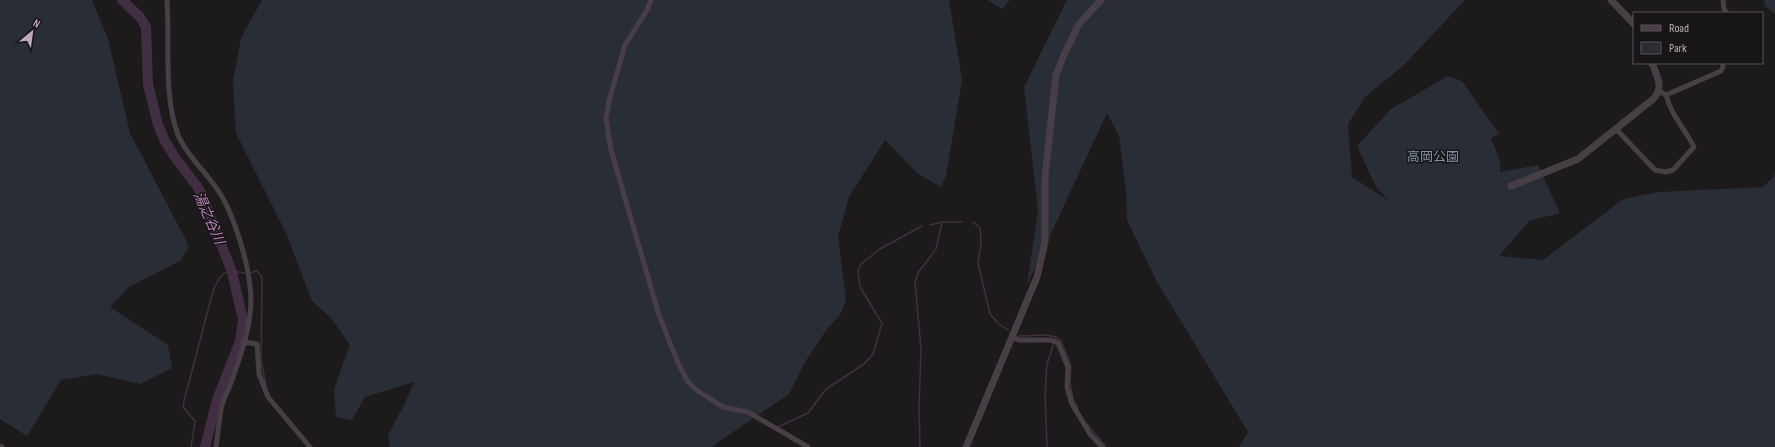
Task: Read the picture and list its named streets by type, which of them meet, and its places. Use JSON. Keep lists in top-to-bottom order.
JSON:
{
  "water": ["湯之谷川"],
  "parks": ["高岡公園"],
  "legend": ["Road", "Park"],
  "north": "top right"
}
